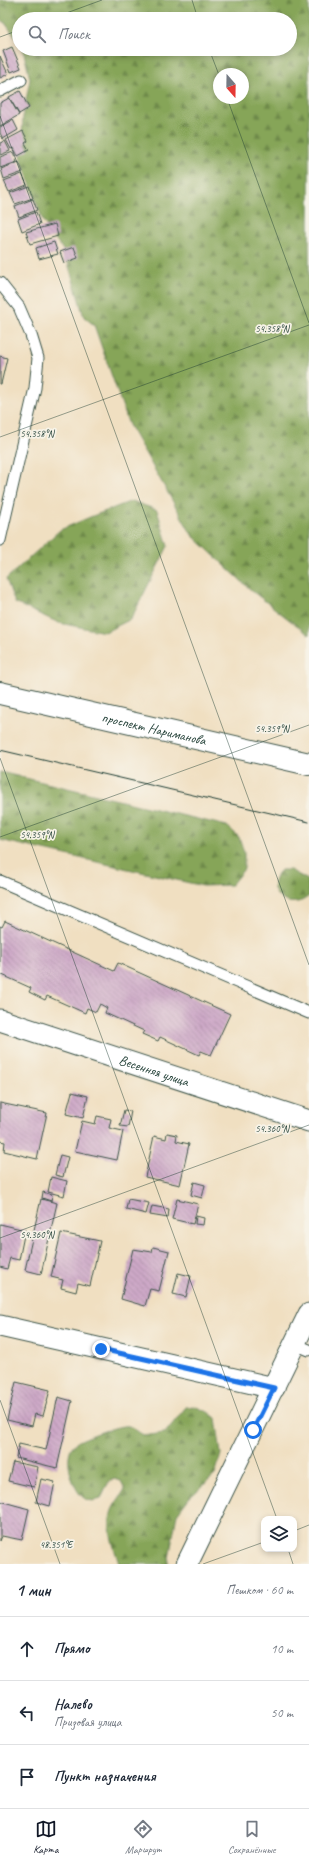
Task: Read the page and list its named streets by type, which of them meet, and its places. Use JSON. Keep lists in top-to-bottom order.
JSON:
{
  "streets": {
    "main road": ["проспект Нариманова"],
    "street": ["Весенняя улица"]
  },
  "north": "bottom",
  "page": {
    "search": "Поиск",
    "heading": ["1 мин", "Пешком · 60 m"],
    "list": [
      ["Прямо", "10 m"],
      ["Налево", "Призовая улица", "50 m"],
      "Пункт назначения"
    ],
    "nav": ["Карта", "Маршрут", "Сохранённые"]
  },
  "coordinates": [
    "54.358°N",
    "54.359°N",
    "54.360°N",
    "48.351°E"
  ]
}
